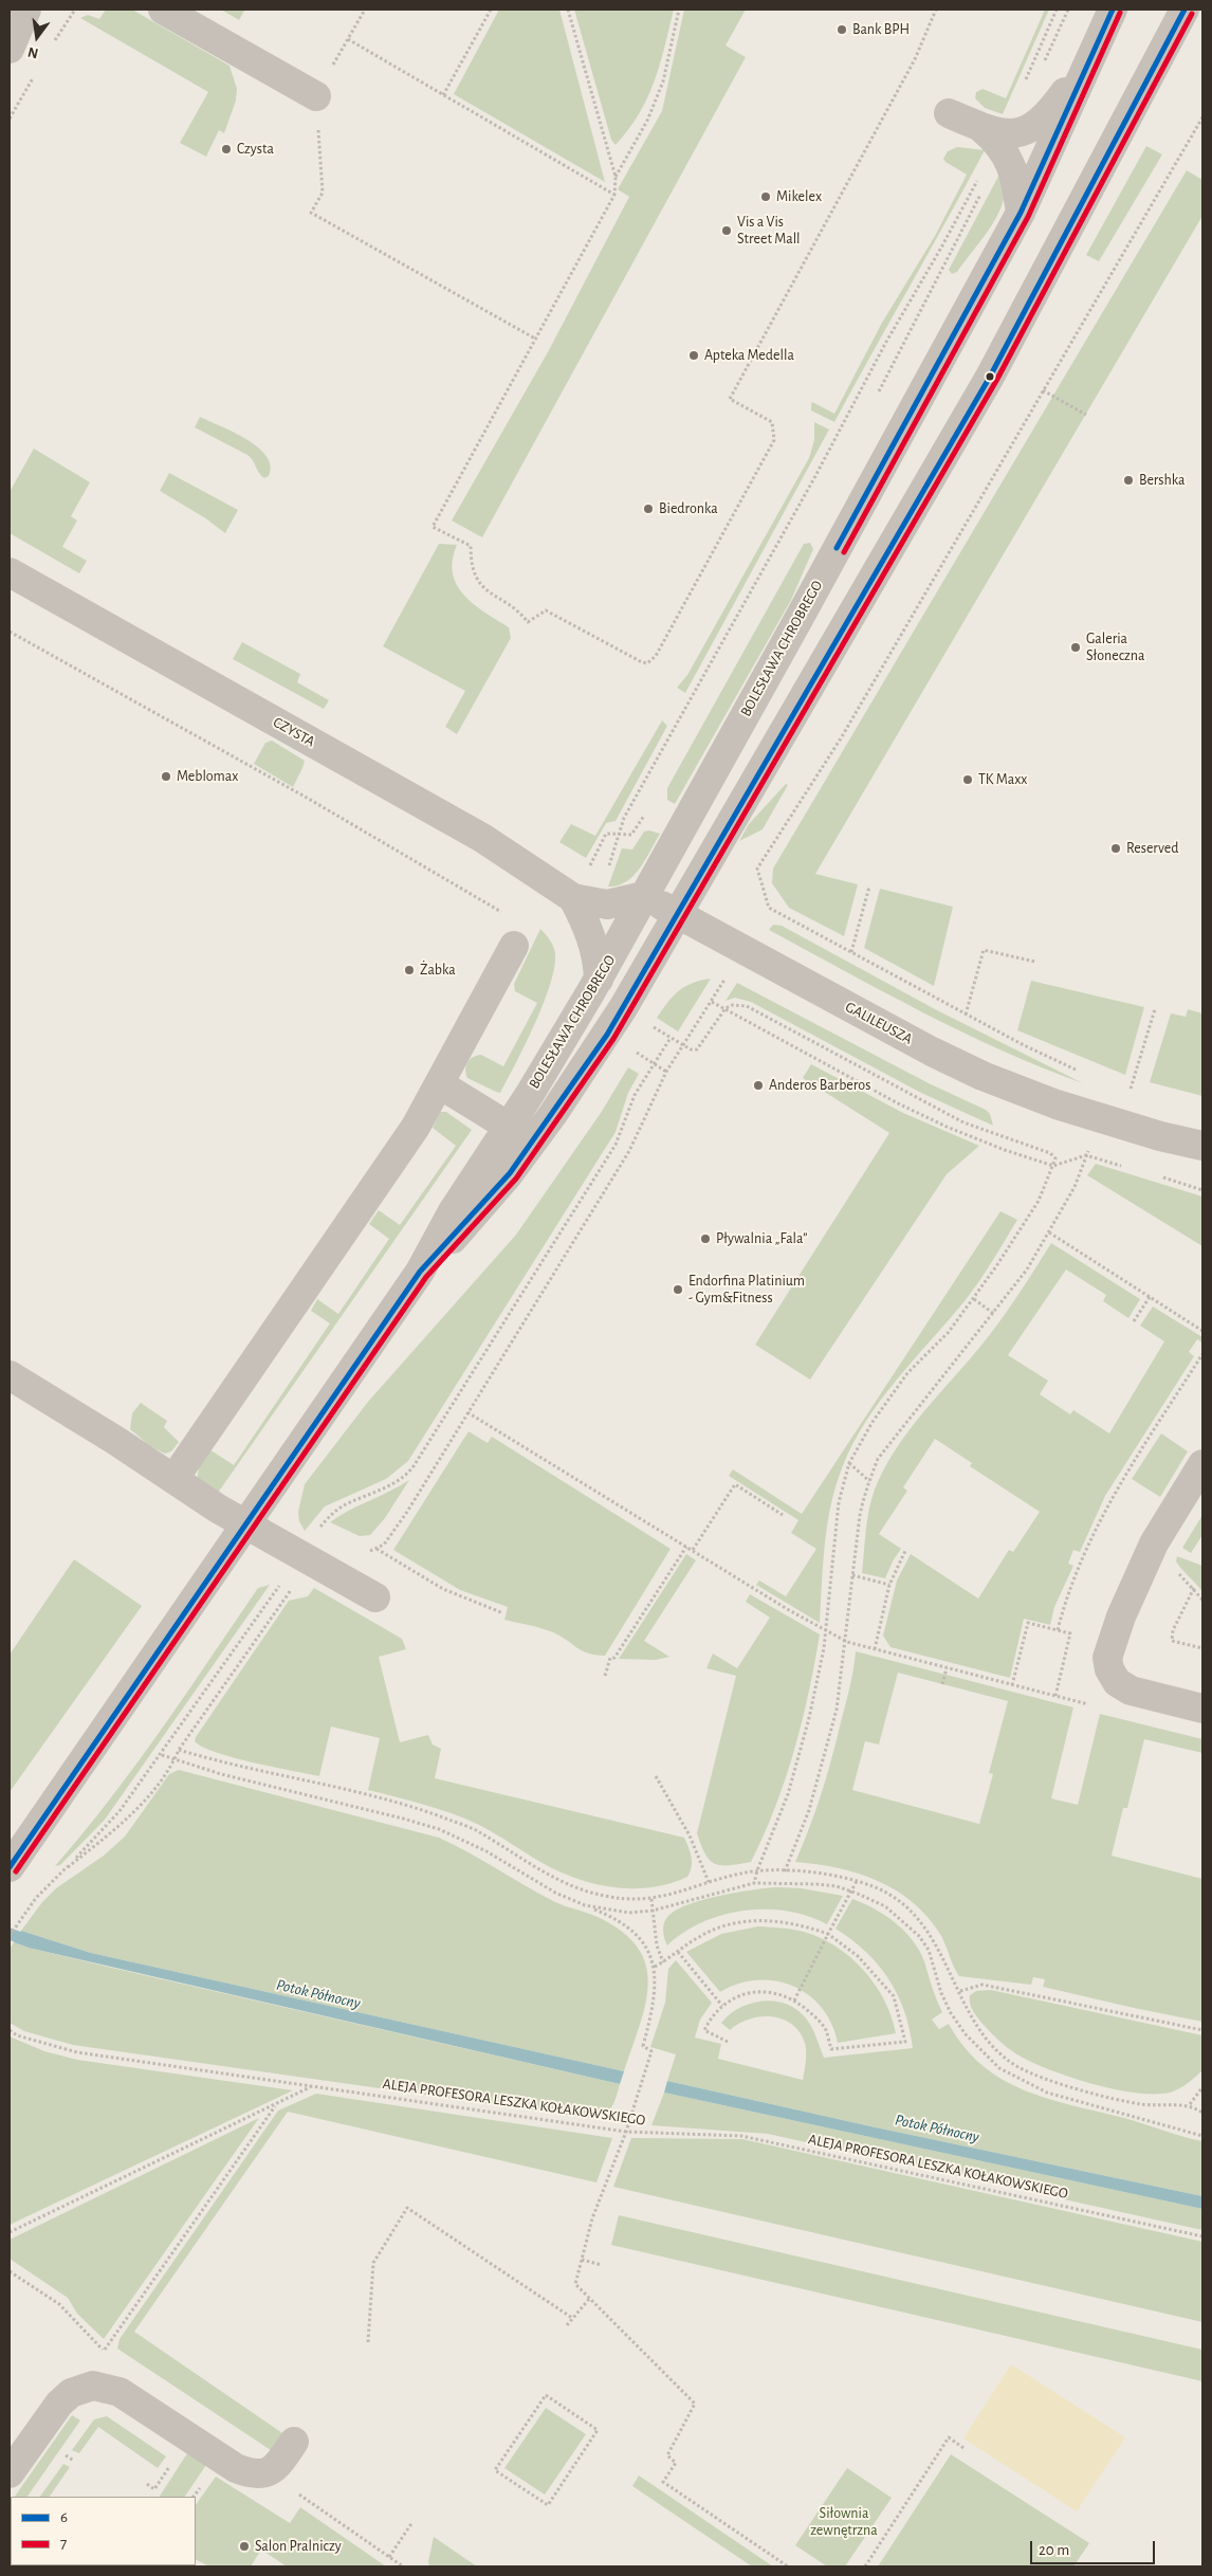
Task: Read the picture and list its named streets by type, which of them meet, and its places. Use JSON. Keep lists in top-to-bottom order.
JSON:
{
  "streets": {
    "street": ["BOLESŁAWA CHROBREGO", "CZYSTA", "GALILEUSZA"],
    "path": ["ALEJA PROFESORA LESZKA KOŁAKOWSKIEGO"]
  },
  "crossings": [
    ["BOLESŁAWA CHROBREGO", "GALILEUSZA"]
  ],
  "water": ["Potok Północny"],
  "parks": ["Siłownia zewnętrzna"],
  "places": [
    "Bank BPH",
    "Czysta",
    "Mikelex",
    "Vis a Vis Street Mall",
    "Apteka Medella",
    "Bershka",
    "Biedronka",
    "Galeria Słoneczna",
    "Meblomax",
    "TK Maxx",
    "Reserved",
    "Żabka",
    "Anderos Barberos",
    "Pływalnia „Fala”",
    "Endorfina Platinium - Gym&Fitness",
    "Salon Pralniczy"
  ],
  "lines": ["transit line 6", "transit line 7"],
  "legend": ["6", "7"],
  "scale_bar": "20 m",
  "north": "bottom"
}
